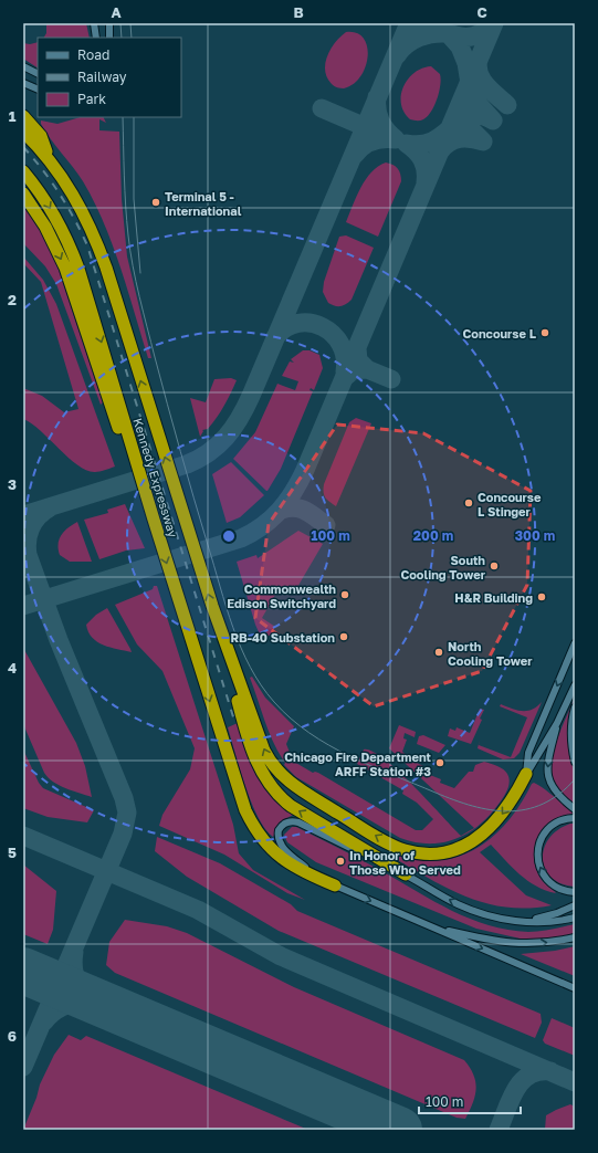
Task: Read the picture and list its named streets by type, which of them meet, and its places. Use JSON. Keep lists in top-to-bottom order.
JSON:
{
  "streets": {
    "highway": ["Kennedy Expressway"]
  },
  "places": [
    "Terminal 5 - International",
    "Concourse L",
    "Concourse L Stinger",
    "South Cooling Tower",
    "Commonwealth Edison Switchyard",
    "H&R Building",
    "RB-40 Substation",
    "North Cooling Tower",
    "Chicago Fire Department ARFF Station #3",
    "In Honor of Those Who Served"
  ],
  "legend": ["Road", "Railway", "Park"],
  "scale_bar": "100 m",
  "grid": {
    "columns": ["A", "B", "C"],
    "rows": [
      "1",
      "2",
      "3",
      "4",
      "5",
      "6"
    ]
  },
  "rings": ["100 m", "200 m", "300 m"]
}
